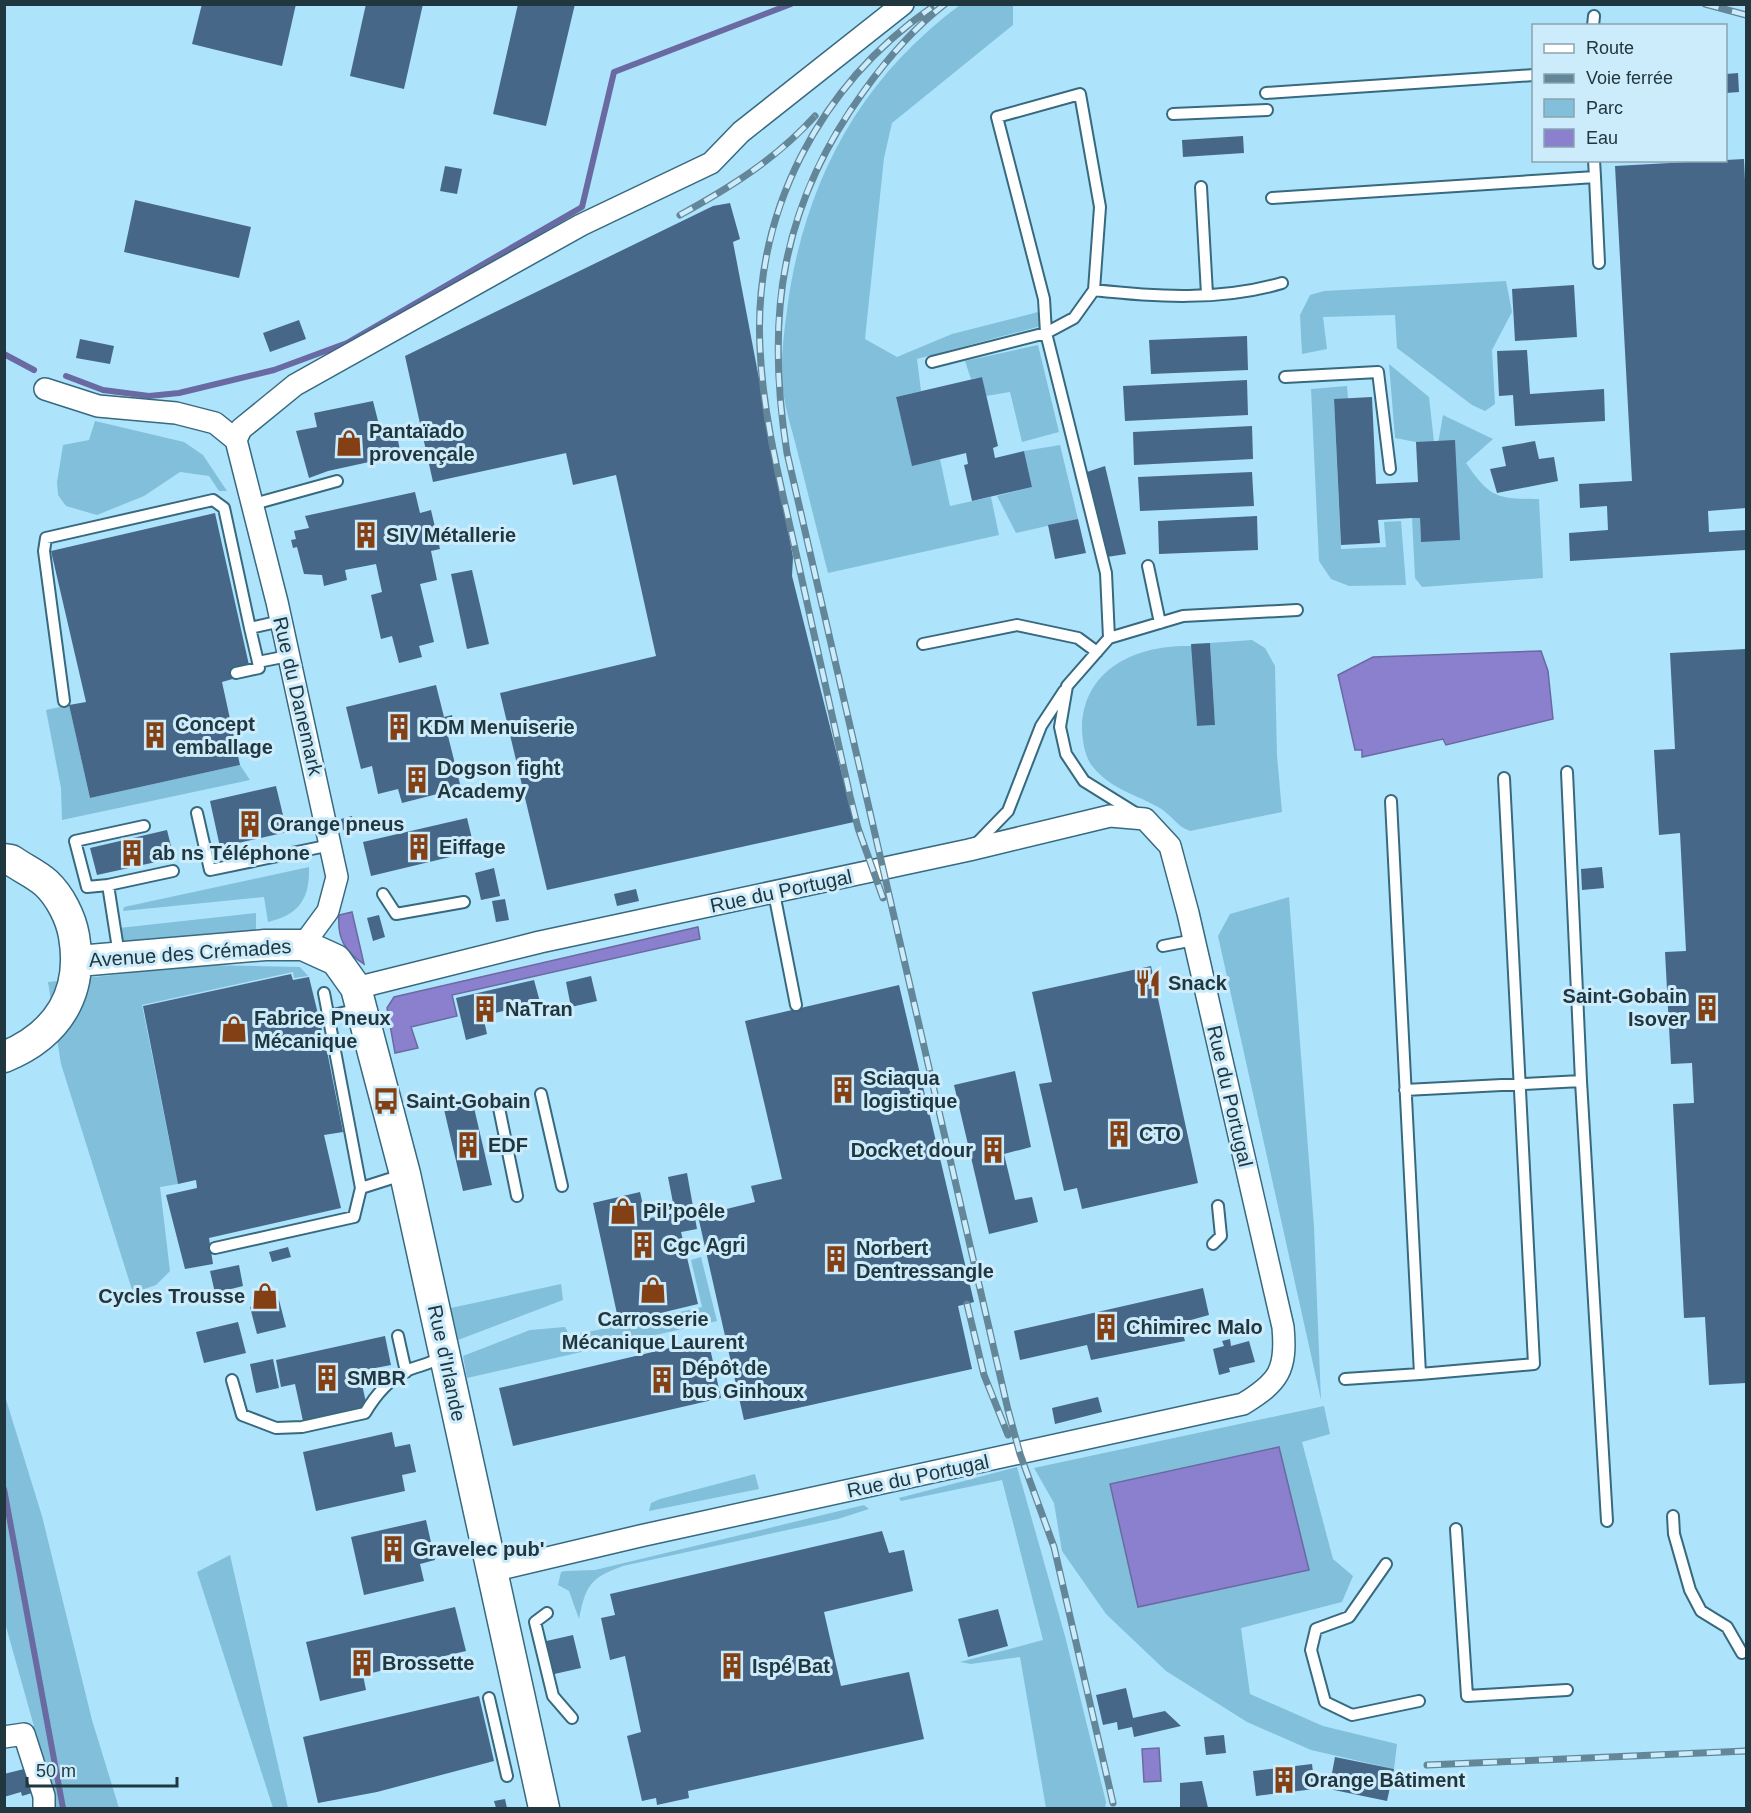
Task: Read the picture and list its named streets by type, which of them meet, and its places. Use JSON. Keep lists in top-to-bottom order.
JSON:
{
  "streets": {
    "street": [
      "Rue du Danemark",
      "Rue du Portugal",
      "Avenue des Crémades",
      "Rue d'Irlande"
    ]
  },
  "crossings": [
    ["Rue du Danemark", "Avenue des Crémades"],
    ["Rue du Danemark", "Rue d'Irlande"],
    ["Rue du Portugal", "Rue d'Irlande"],
    ["Avenue des Crémades", "Rue d'Irlande"]
  ],
  "places": {
    "shop": [
      "Pantaïado provençale",
      "Fabrice Pneux Mécanique",
      "Pil’poêle",
      "Carrosserie Mécanique Laurent",
      "Cycles Trousse"
    ],
    "building": [
      "SIV Métallerie",
      "KDM Menuiserie",
      "Concept emballage",
      "Dogson fight Academy",
      "Orange pneus",
      "Eiffage",
      "ab ns Téléphone",
      "Saint-Gobain Isover",
      "NaTran",
      "Sciaqua logistique",
      "CTO",
      "EDF",
      "Dock et dour",
      "Cgc Agri",
      "Norbert Dentressangle",
      "Chimirec Malo",
      "SMBR",
      "Dépôt de bus Ginhoux",
      "Gravelec pub'",
      "Brossette",
      "Ispé Bat",
      "Orange Bâtiment"
    ],
    "restaurant": ["Snack"],
    "bus stop": ["Saint-Gobain"]
  },
  "legend": [
    "Route",
    "Voie ferrée",
    "Parc",
    "Eau"
  ],
  "scale_bar": "50 m"
}
